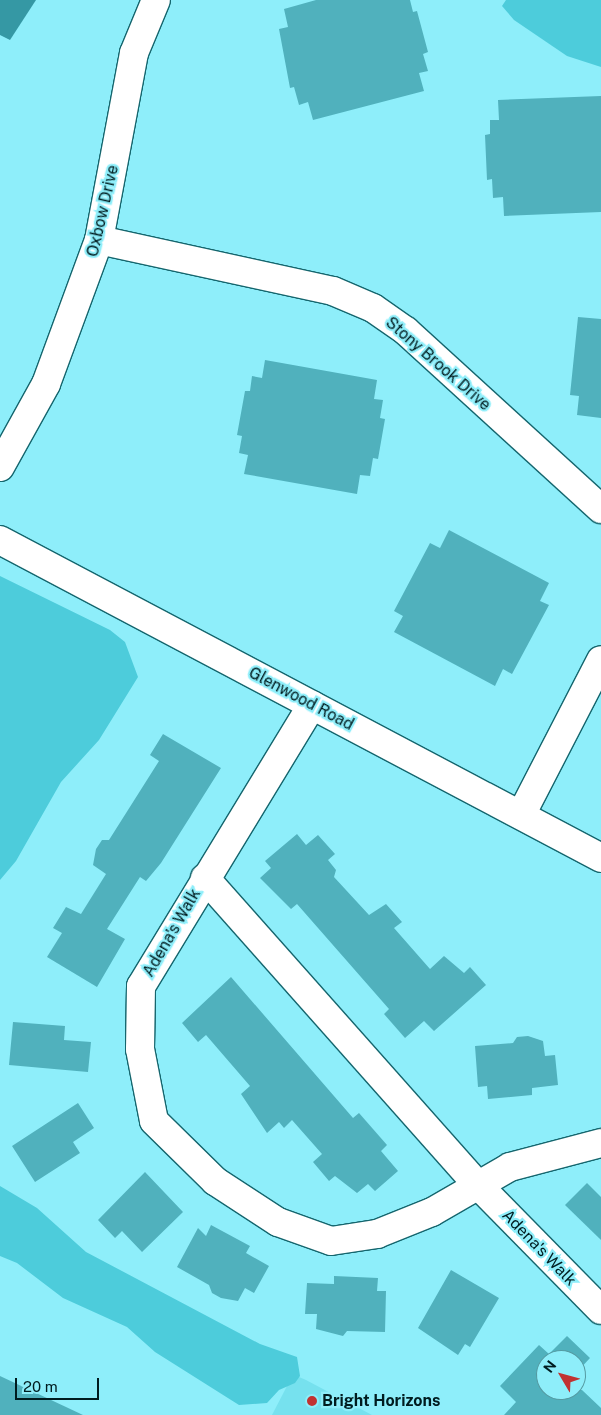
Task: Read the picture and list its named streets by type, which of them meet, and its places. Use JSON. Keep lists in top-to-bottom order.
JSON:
{
  "streets": {
    "street": [
      "Oxbow Drive",
      "Stony Brook Drive",
      "Glenwood Road",
      "Adena's Walk"
    ]
  },
  "crossings": [
    ["Oxbow Drive", "Stony Brook Drive"],
    ["Glenwood Road", "Adena's Walk"]
  ],
  "places": ["Bright Horizons"],
  "scale_bar": "20 m",
  "north": "top left"
}
